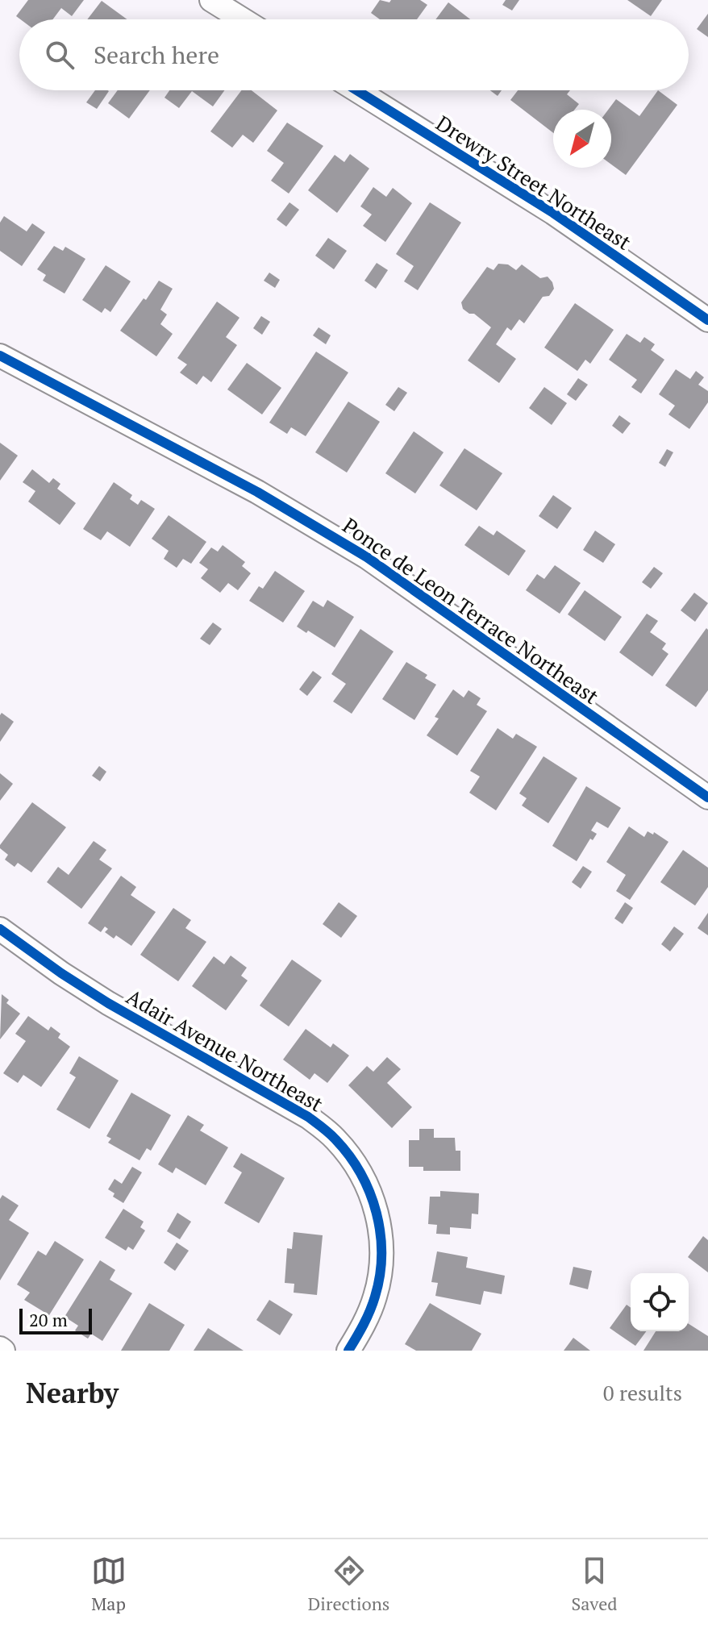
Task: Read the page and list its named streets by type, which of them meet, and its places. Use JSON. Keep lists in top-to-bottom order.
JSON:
{
  "streets": {
    "street": ["Drewry Street Northeast", "Ponce de Leon Terrace Northeast", "Adair Avenue Northeast"]
  },
  "scale_bar": "20 m",
  "north": "bottom left",
  "page": {
    "search": "Search here",
    "scale": "20 m",
    "heading": ["Nearby", "0 results"],
    "nav": ["Map", "Directions", "Saved"]
  }
}
